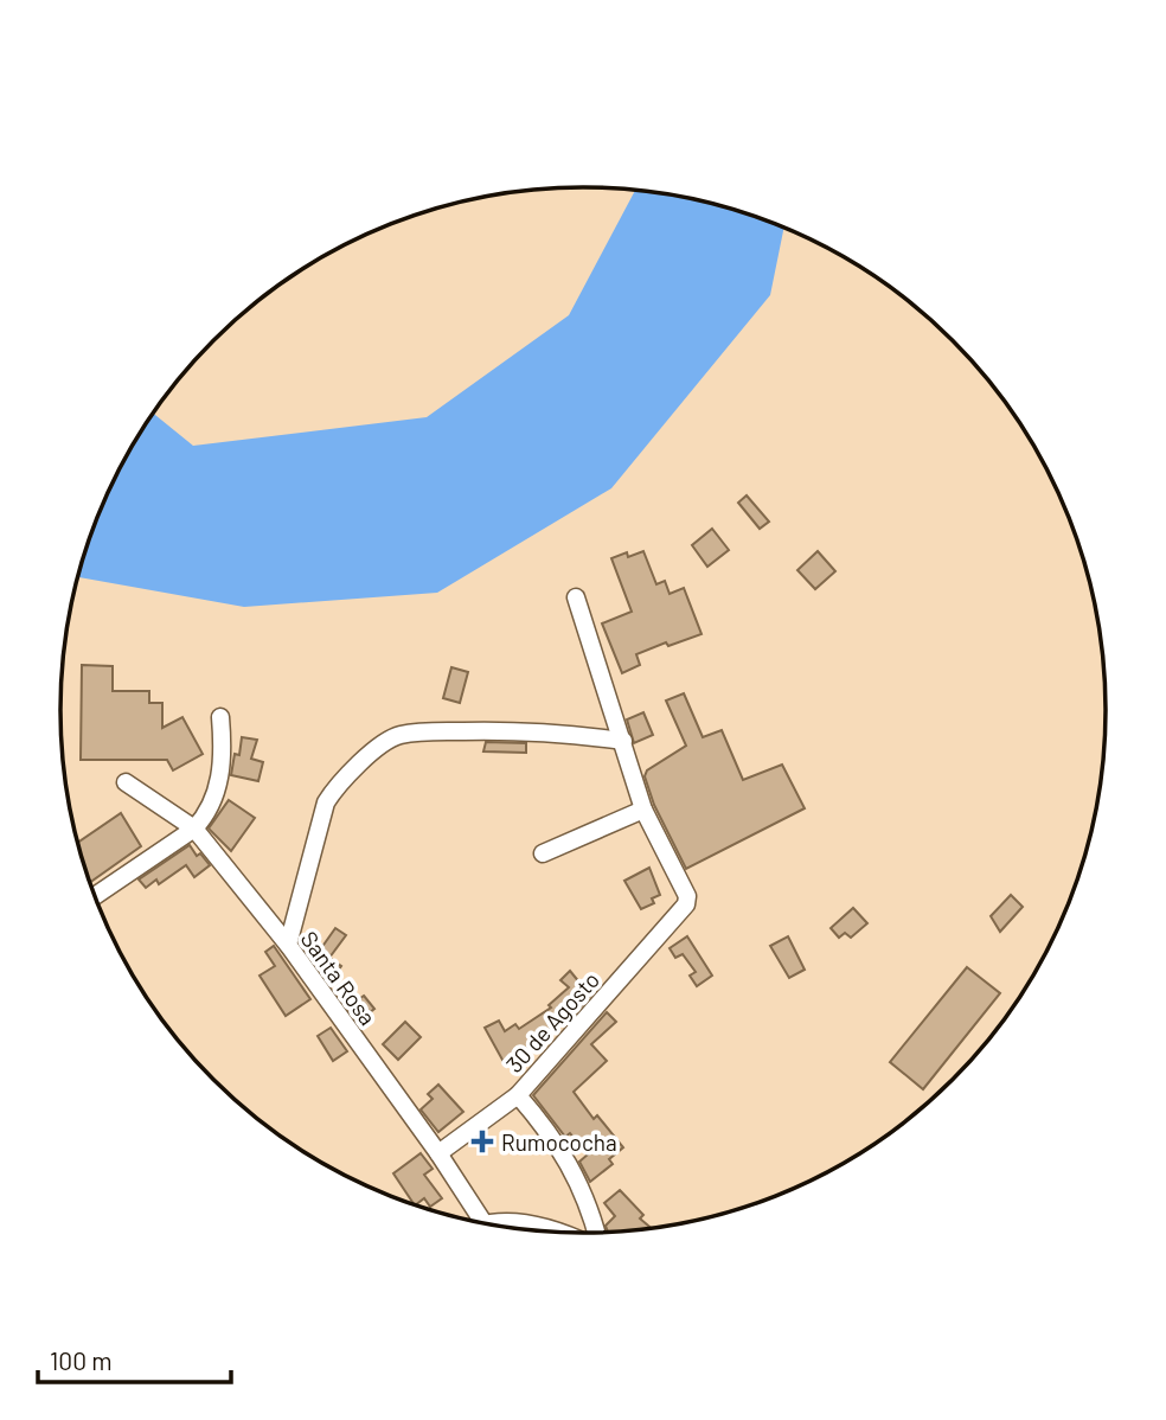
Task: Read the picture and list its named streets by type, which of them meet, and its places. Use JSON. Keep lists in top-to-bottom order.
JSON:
{
  "streets": {
    "street": ["Santa Rosa", "30 de Agosto"]
  },
  "crossings": [
    ["Santa Rosa", "30 de Agosto"]
  ],
  "places": {
    "health": ["Rumococha"]
  },
  "scale_bar": "100 m"
}
